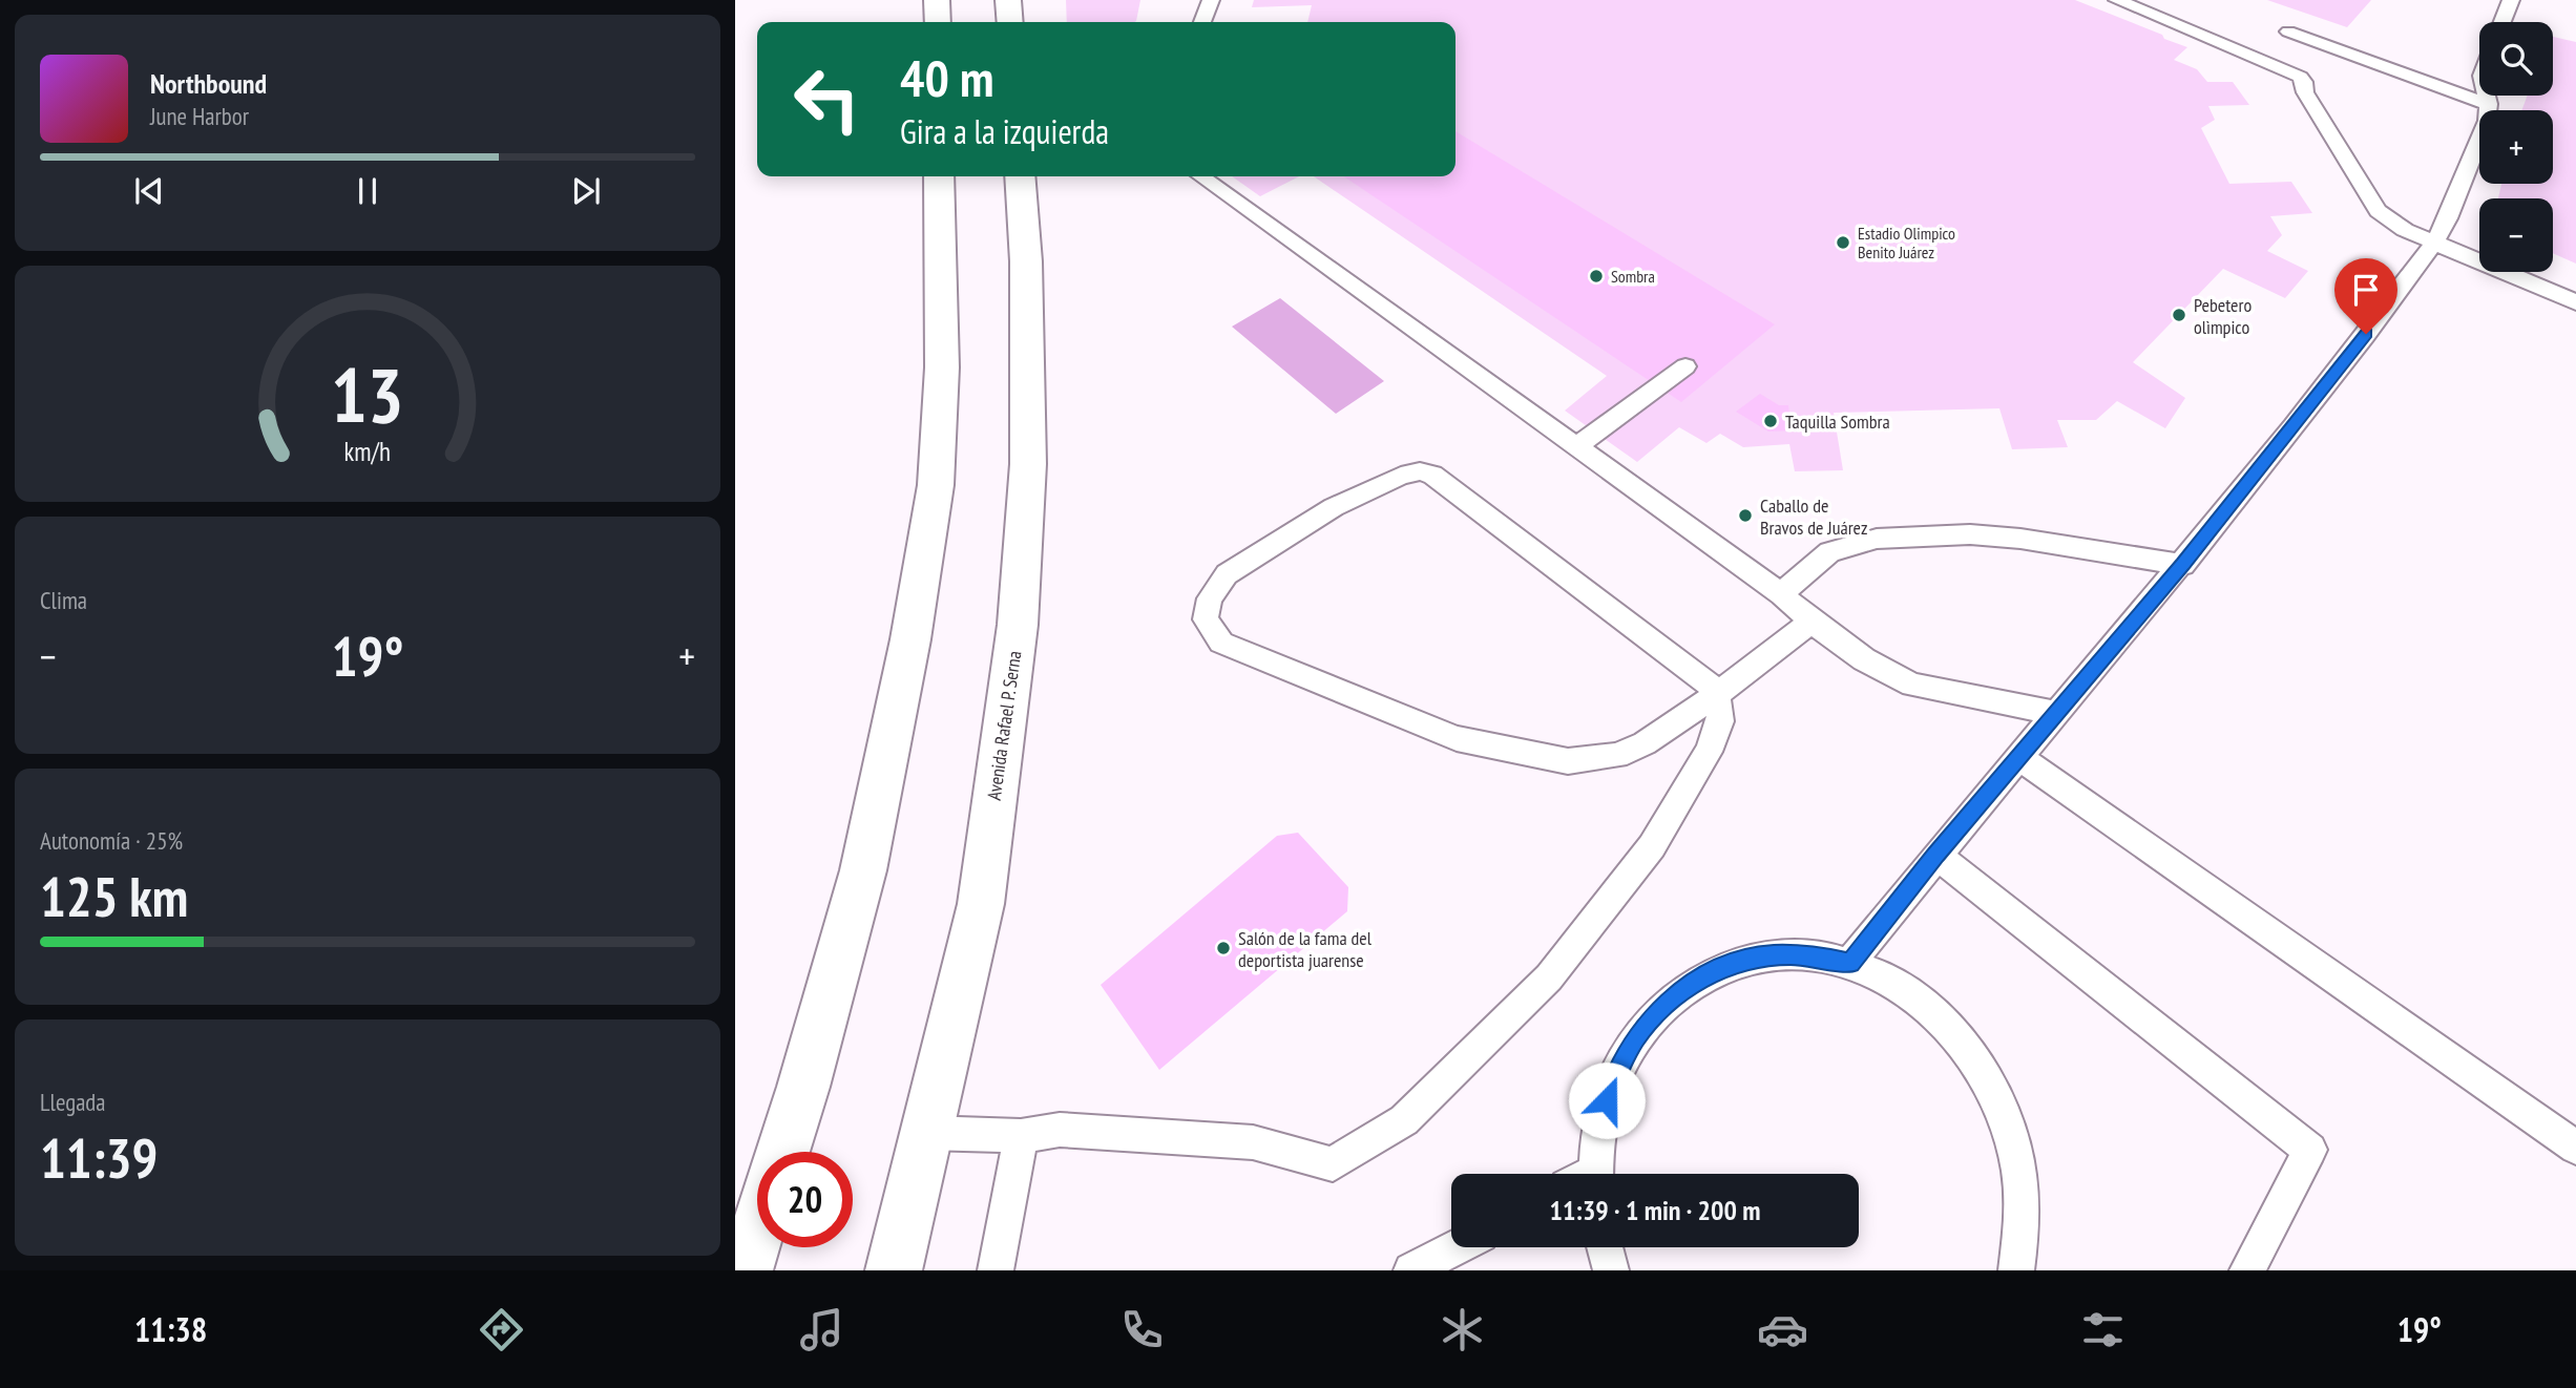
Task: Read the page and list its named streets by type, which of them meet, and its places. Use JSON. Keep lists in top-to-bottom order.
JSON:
{
  "streets": {
    "highway": ["Avenida Rafael P. Serna"]
  },
  "places": [
    "Estadio Olimpico Benito Juárez",
    "Sombra",
    "Pebetero olìmpico",
    "Taquilla Sombra",
    "Caballo de Bravos de Juárez",
    "Salón de la fama del deportista juarense"
  ],
  "page": {
    "map_buttons": ["+", "−"],
    "turn": ["40 m", "Gira a la izquierda"],
    "song": ["Northbound", "June Harbor"],
    "tile": [
      "Clima",
      ["Autonomía · 25%", "125 km"],
      ["Llegada", "11:39"]
    ],
    "heat": ["−", "19°", "+"],
    "limit": "20",
    "trip": "11:39 · 1 min · 200 m",
    "tabs": ["11:38", "19°"],
    "gauge": ["13", "km/h"]
  }
}
